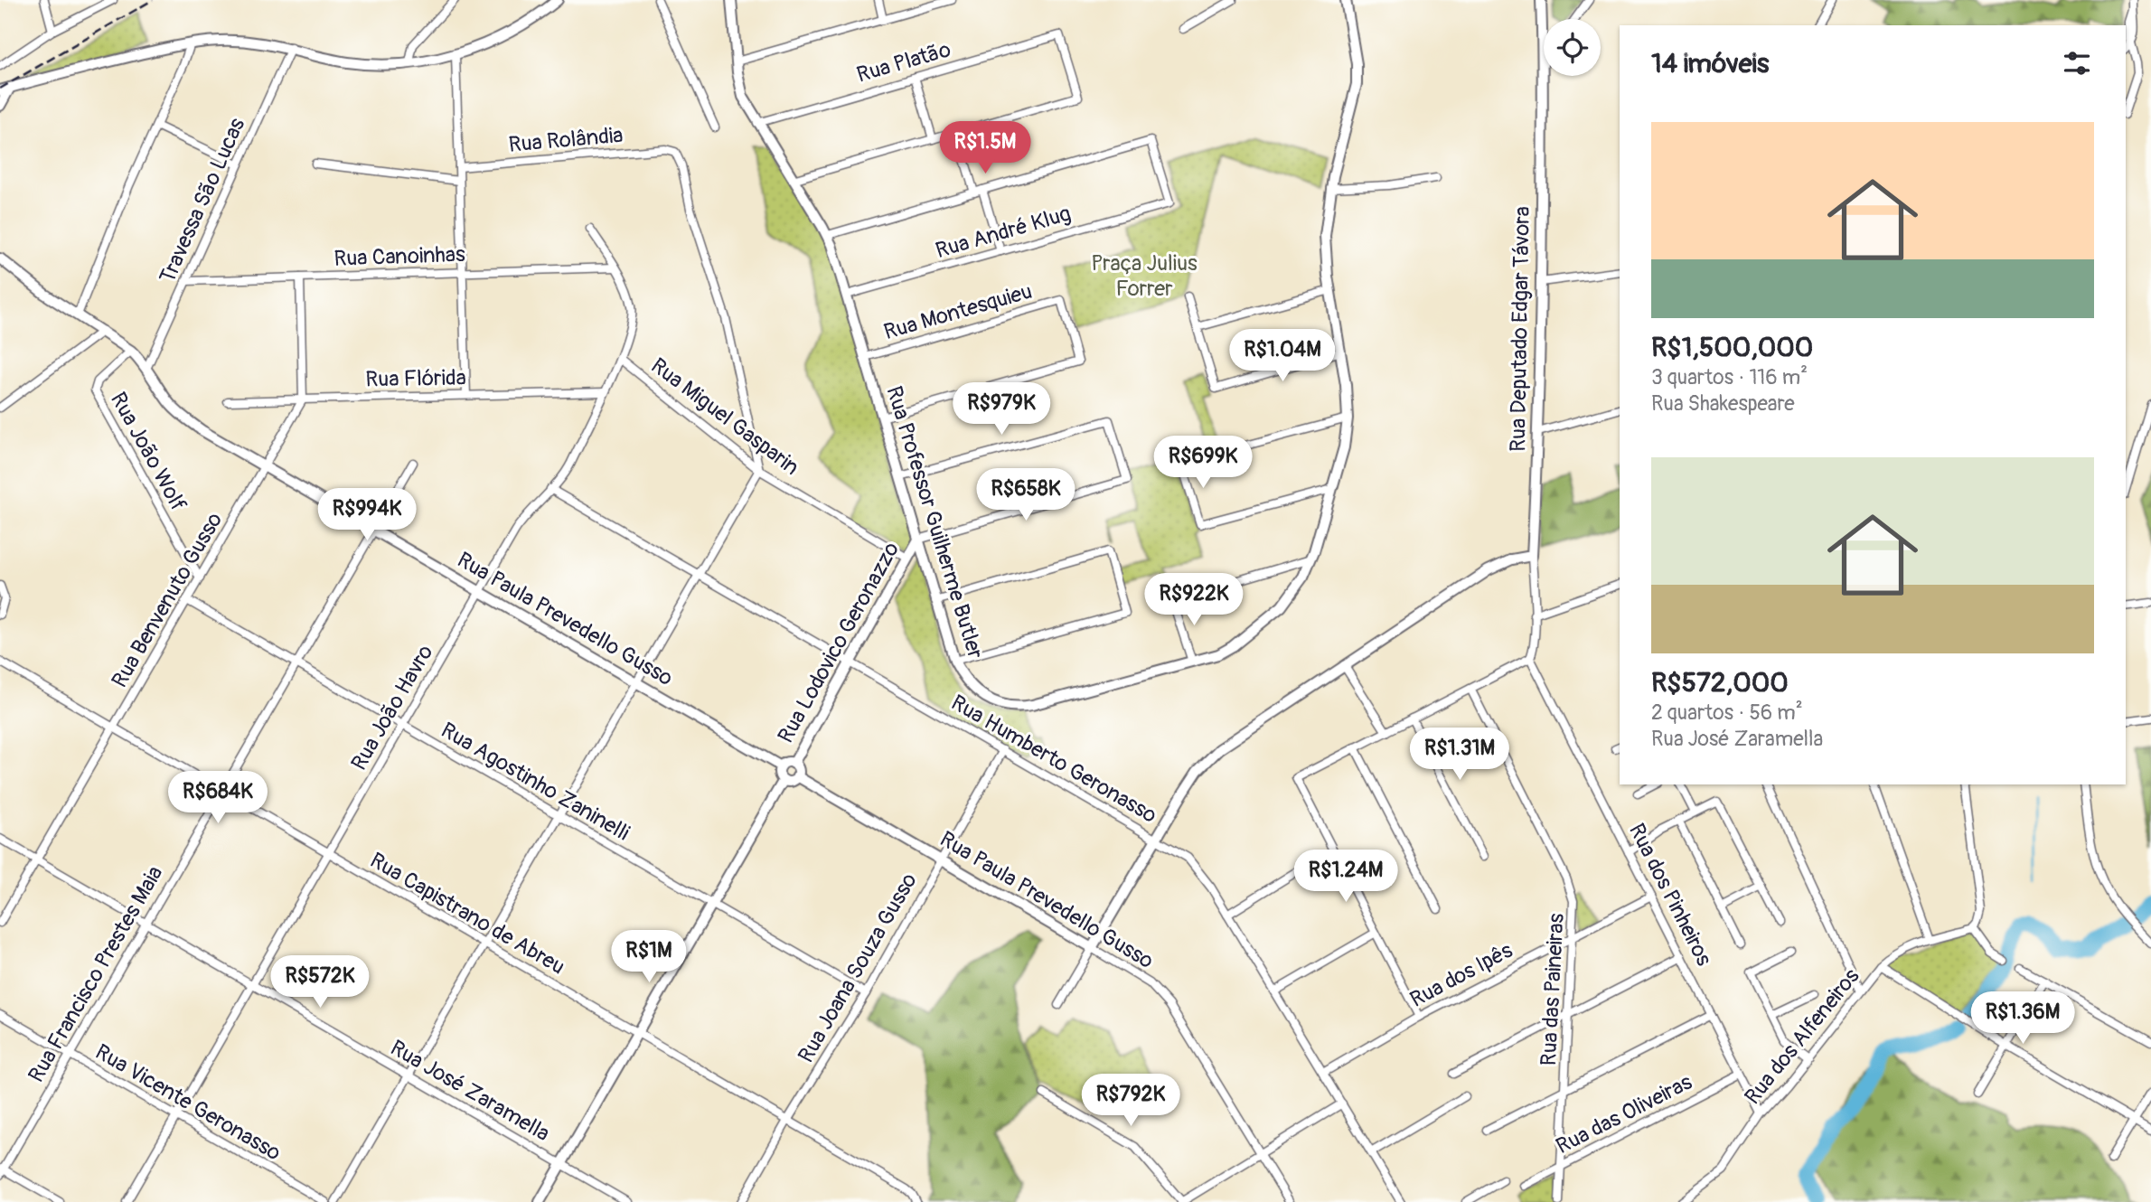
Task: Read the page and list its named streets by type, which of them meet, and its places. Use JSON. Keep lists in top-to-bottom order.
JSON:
{
  "streets": {
    "main road": [
      "Rua Deputado Edgar Távora",
      "Rua Professor Guilherme Butler",
      "Rua Paula Prevedello Gusso",
      "Rua Lodovico Geronazzo"
    ],
    "street": [
      "Rua Platão",
      "Rua Rolândia",
      "Travessa São Lucas",
      "Rua André Klug",
      "Rua Canoinhas",
      "Rua Montesquieu",
      "Rua Flórida",
      "Rua Miguel Gasparin",
      "Rua João Wolf",
      "Rua Benvenuto Gusso",
      "Rua João Havro",
      "Rua Humberto Geronasso",
      "Rua Agostinho Zaninelli",
      "Rua dos Pinheiros",
      "Rua Capistrano de Abreu",
      "Rua Joana Souza Gusso",
      "Rua Francisco Prestes Maia",
      "Rua dos Ipês",
      "Rua das Paineiras",
      "Rua dos Alfeneiros",
      "Rua José Zaramella",
      "Rua Vicente Geronasso",
      "Rua das Oliveiras"
    ]
  },
  "crossings": [
    ["Rua Platão", "Rua Professor Guilherme Butler"],
    ["Rua Rolândia", "Rua Miguel Gasparin"],
    ["Travessa São Lucas", "Rua Canoinhas"],
    ["Travessa São Lucas", "Rua Paula Prevedello Gusso"],
    ["Rua André Klug", "Rua Professor Guilherme Butler"],
    ["Rua Canoinhas", "Rua João Havro"],
    ["Rua Montesquieu", "Rua Professor Guilherme Butler"],
    ["Rua Deputado Edgar Távora", "Rua dos Pinheiros"],
    ["Rua Flórida", "Rua Benvenuto Gusso"],
    ["Rua Flórida", "Rua João Havro"],
    ["Rua Miguel Gasparin", "Rua Lodovico Geronazzo"],
    ["Rua Miguel Gasparin", "Rua João Havro"],
    ["Rua João Wolf", "Rua Benvenuto Gusso"],
    ["Rua João Wolf", "Rua Paula Prevedello Gusso"],
    ["Rua Professor Guilherme Butler", "Rua Lodovico Geronazzo"],
    ["Rua Benvenuto Gusso", "Rua Paula Prevedello Gusso"],
    ["Rua Benvenuto Gusso", "Rua Agostinho Zaninelli"],
    ["Rua Benvenuto Gusso", "Rua Capistrano de Abreu"],
    ["Rua Benvenuto Gusso", "Rua José Zaramella"],
    ["Rua Paula Prevedello Gusso", "Rua Lodovico Geronazzo"],
    ["Rua Paula Prevedello Gusso", "Rua João Havro"],
    ["Rua Paula Prevedello Gusso", "Rua Joana Souza Gusso"],
    ["Rua Paula Prevedello Gusso", "Rua Francisco Prestes Maia"],
    ["Rua Lodovico Geronazzo", "Rua Humberto Geronasso"],
    ["Rua João Havro", "Rua Humberto Geronasso"],
    ["Rua João Havro", "Rua Agostinho Zaninelli"],
    ["Rua João Havro", "Rua Capistrano de Abreu"],
    ["Rua João Havro", "Rua José Zaramella"],
    ["Rua João Havro", "Rua Vicente Geronasso"],
    ["Rua Humberto Geronasso", "Rua Joana Souza Gusso"],
    ["Rua Humberto Geronasso", "Rua dos Ipês"],
    ["Rua Agostinho Zaninelli", "Rua Joana Souza Gusso"],
    ["Rua Agostinho Zaninelli", "Rua Francisco Prestes Maia"],
    ["Rua dos Pinheiros", "Rua dos Ipês"],
    ["Rua dos Pinheiros", "Rua dos Alfeneiros"],
    ["Rua dos Pinheiros", "Rua das Oliveiras"],
    ["Rua Capistrano de Abreu", "Rua Joana Souza Gusso"],
    ["Rua Capistrano de Abreu", "Rua Francisco Prestes Maia"],
    ["Rua Francisco Prestes Maia", "Rua José Zaramella"],
    ["Rua Francisco Prestes Maia", "Rua Vicente Geronasso"],
    ["Rua dos Ipês", "Rua das Paineiras"],
    ["Rua das Paineiras", "Rua das Oliveiras"]
  ],
  "parks": ["Praça Julius Forrer"],
  "page": {
    "heading": "14 imóveis",
    "list": [
      {
        "name": "R$1,500,000",
        "note": "3 quartos · 116 m² · Rua Shakespeare"
      },
      {
        "name": "R$572,000",
        "note": "2 quartos · 56 m² · Rua José Zaramella"
      }
    ],
    "price": [
      "R$1.5M",
      "R$1.04M",
      "R$979K",
      "R$699K",
      "R$658K",
      "R$994K",
      "R$922K",
      "R$1.31M",
      "R$684K",
      "R$1.24M",
      "R$1M",
      "R$572K",
      "R$1.36M",
      "R$792K"
    ]
  }
}
